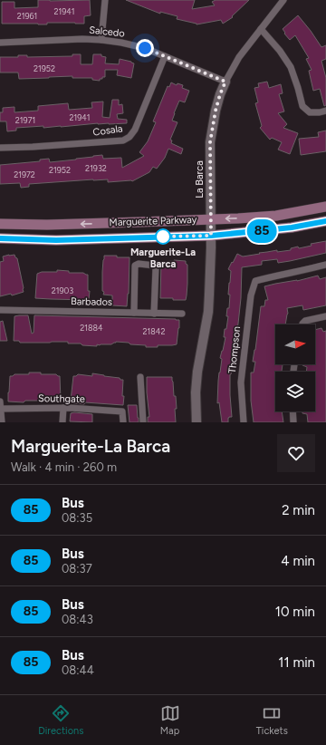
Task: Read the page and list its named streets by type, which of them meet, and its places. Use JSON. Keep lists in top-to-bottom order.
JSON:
{
  "streets": {
    "main road": ["Marguerite Parkway"],
    "street": [
      "Salcedo",
      "Cosala",
      "La Barca",
      "Barbados",
      "Thompson",
      "Southgate"
    ]
  },
  "crossings": [
    ["Salcedo", "Cosala"],
    ["Salcedo", "La Barca"],
    ["La Barca", "Marguerite Parkway"]
  ],
  "places": ["Marguerite-La Barca"],
  "lines": ["bus line 85"],
  "house_numbers": [
    "21941",
    "21961",
    "21952",
    "21941",
    "21971",
    "21932",
    "21952",
    "21972",
    "21903",
    "21884",
    "21842"
  ],
  "north": "right",
  "page": {
    "on_map": "85",
    "heading": ["Marguerite-La Barca", "Walk · 4 min · 260 m"],
    "list": [
      {
        "mark": "85",
        "name": "Bus",
        "note": "08:35",
        "value": "2 min"
      },
      {
        "mark": "85",
        "name": "Bus",
        "note": "08:37",
        "value": "4 min"
      },
      {
        "mark": "85",
        "name": "Bus",
        "note": "08:43",
        "value": "10 min"
      },
      {
        "mark": "85",
        "name": "Bus",
        "note": "08:44",
        "value": "11 min"
      }
    ],
    "tabs": ["Directions", "Map", "Tickets"]
  }
}
